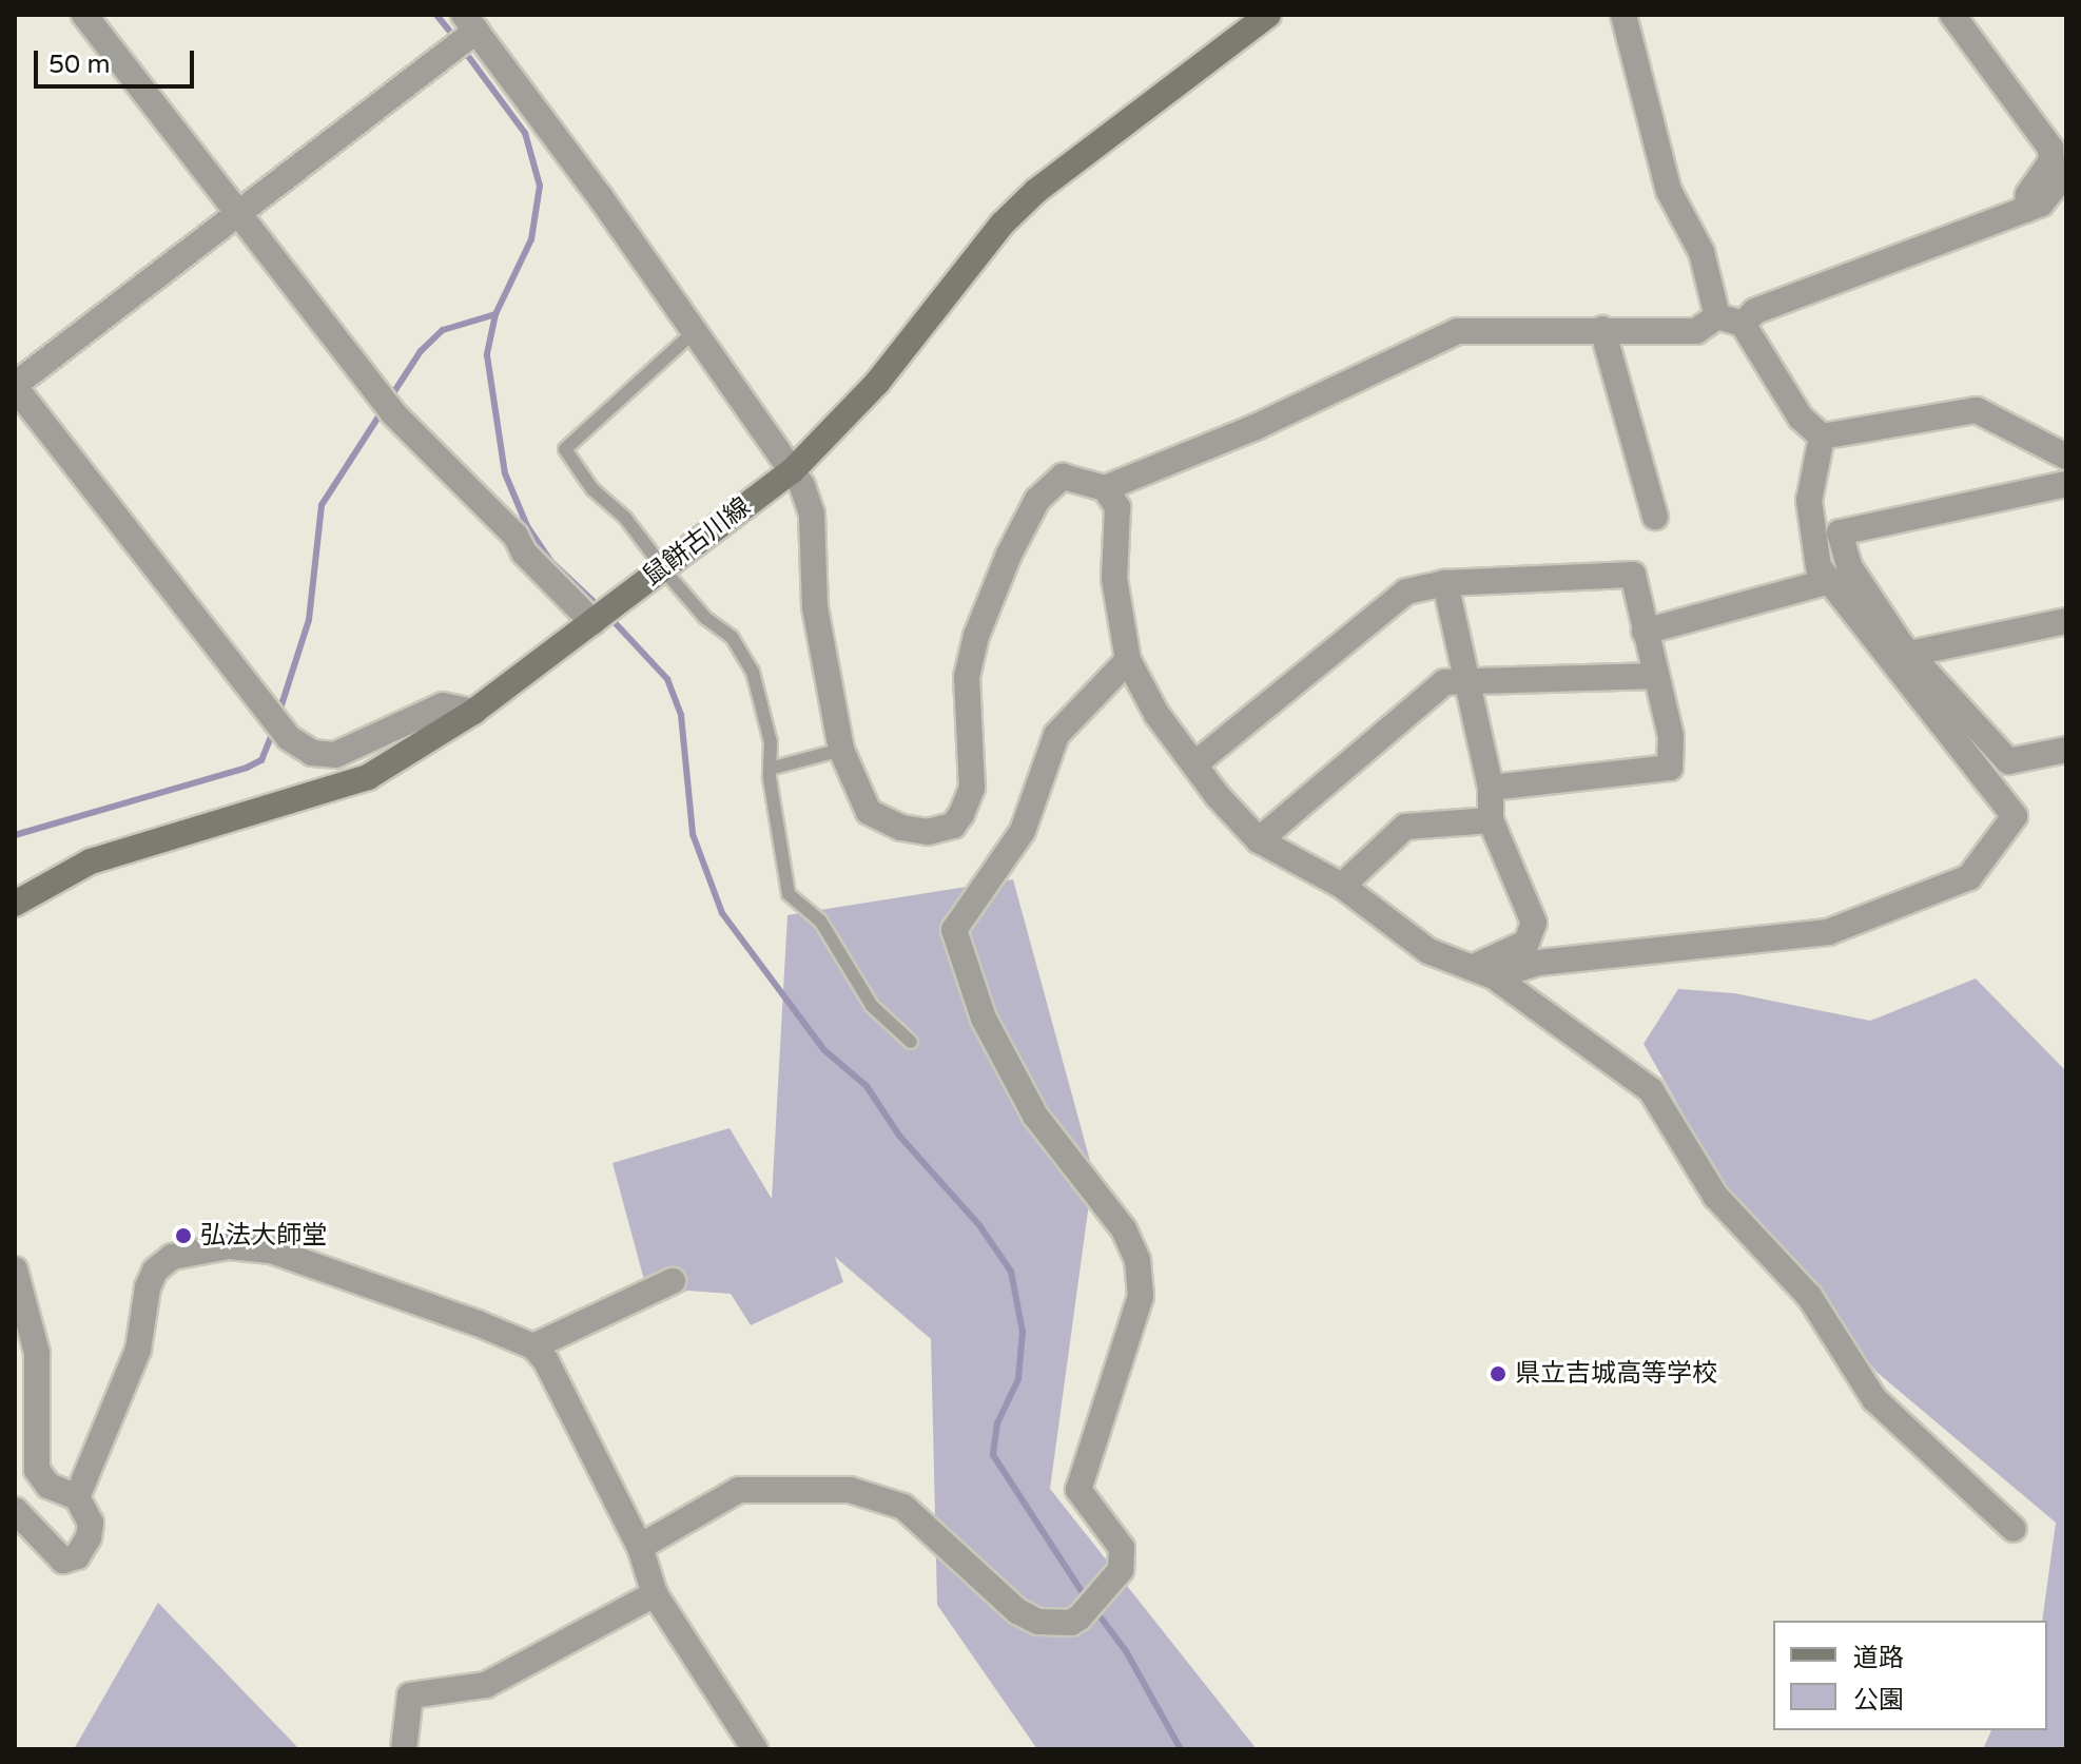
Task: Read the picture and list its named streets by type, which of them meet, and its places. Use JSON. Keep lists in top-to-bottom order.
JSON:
{
  "streets": {
    "main road": ["鼠餅古川線"]
  },
  "places": ["弘法大師堂", "県立吉城高等学校"],
  "legend": ["道路", "公園"],
  "scale_bar": "50 m"
}
